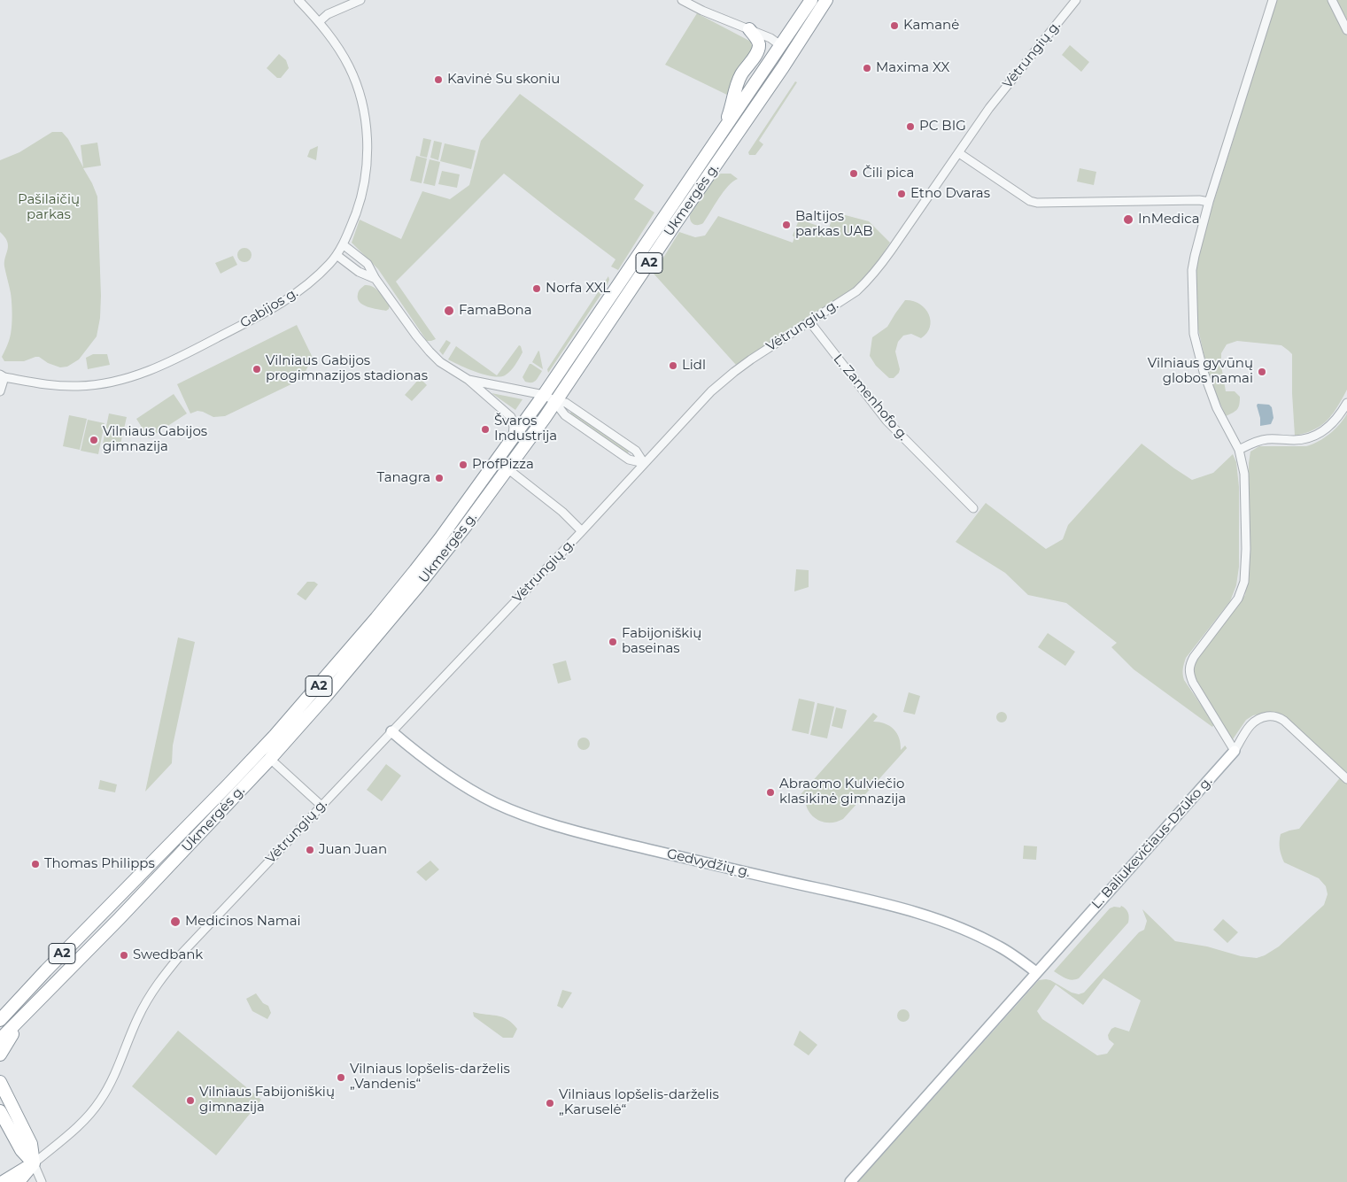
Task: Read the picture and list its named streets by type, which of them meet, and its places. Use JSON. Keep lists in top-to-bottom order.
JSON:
{
  "streets": {
    "highway": ["Ukmergės g.", "A2"],
    "main road": ["L. Baliukevičiaus-Dzūko g.", "Gedvydžių g."],
    "street": ["Vėtrungių g.", "Gabijos g.", "L. Zamenhofo g."]
  },
  "crossings": [
    ["Vėtrungių g.", "L. Zamenhofo g."],
    ["Vėtrungių g.", "Gedvydžių g."],
    ["L. Baliukevičiaus-Dzūko g.", "Gedvydžių g."]
  ],
  "parks": ["Pašilaičių parkas"],
  "places": [
    "Kamanė",
    "Maxima XX",
    "Kavinė Su skoniu",
    "PC BIG",
    "Čili pica",
    "Etno Dvaras",
    "InMedica",
    "Baltijos parkas UAB",
    "Norfa XXL",
    "FamaBona",
    "Lidl",
    "Vilniaus Gabijos progimnazijos stadionas",
    "Vilniaus gyvūnų globos namai",
    "Švaros Industrija",
    "Vilniaus Gabijos gimnazija",
    "ProfPizza",
    "Tanagra",
    "Fabijoniškių baseinas",
    "Abraomo Kulviečio klasikinė gimnazija",
    "Juan Juan",
    "Thomas Philipps",
    "Medicinos Namai",
    "Swedbank",
    "Vilniaus lopšelis-darželis „Vandenis“",
    "Vilniaus Fabijoniškių gimnazija",
    "Vilniaus lopšelis-darželis „Karuselė“"
  ]
}
